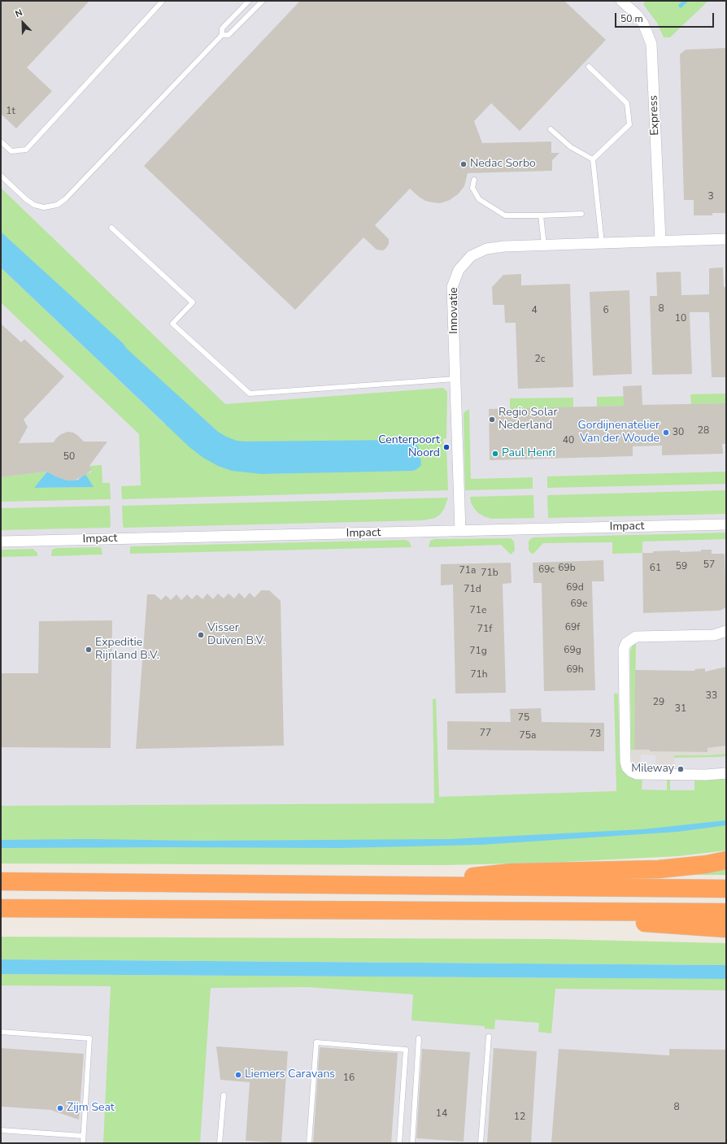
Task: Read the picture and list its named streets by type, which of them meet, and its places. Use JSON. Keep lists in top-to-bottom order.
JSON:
{
  "streets": {
    "street": ["Express", "Innovatie", "Impact"]
  },
  "crossings": [
    ["Express", "Innovatie"],
    ["Innovatie", "Impact"]
  ],
  "places": [
    "Nedac Sorbo",
    "Regio Solar Nederland",
    "Gordijnenatelier Van der Woude",
    "Centerpoort Noord",
    "Paul Henri",
    "Visser Duiven B.V.",
    "Expeditie Rijnland B.V.",
    "Mileway",
    "Liemers Caravans",
    "Zijm Seat"
  ],
  "house_numbers": [
    "1t",
    "3",
    "8",
    "4",
    "6",
    "10",
    "2c",
    "28",
    "30",
    "40",
    "50",
    "57",
    "59",
    "69b",
    "61",
    "69c",
    "71a",
    "71b",
    "69d",
    "71d",
    "69e",
    "71e",
    "69f",
    "71f",
    "69g",
    "71g",
    "69h",
    "71h",
    "33",
    "29",
    "31",
    "75",
    "77",
    "73",
    "75a",
    "16",
    "8",
    "14",
    "12"
  ],
  "scale_bar": "50 m",
  "north": "top left"
}
